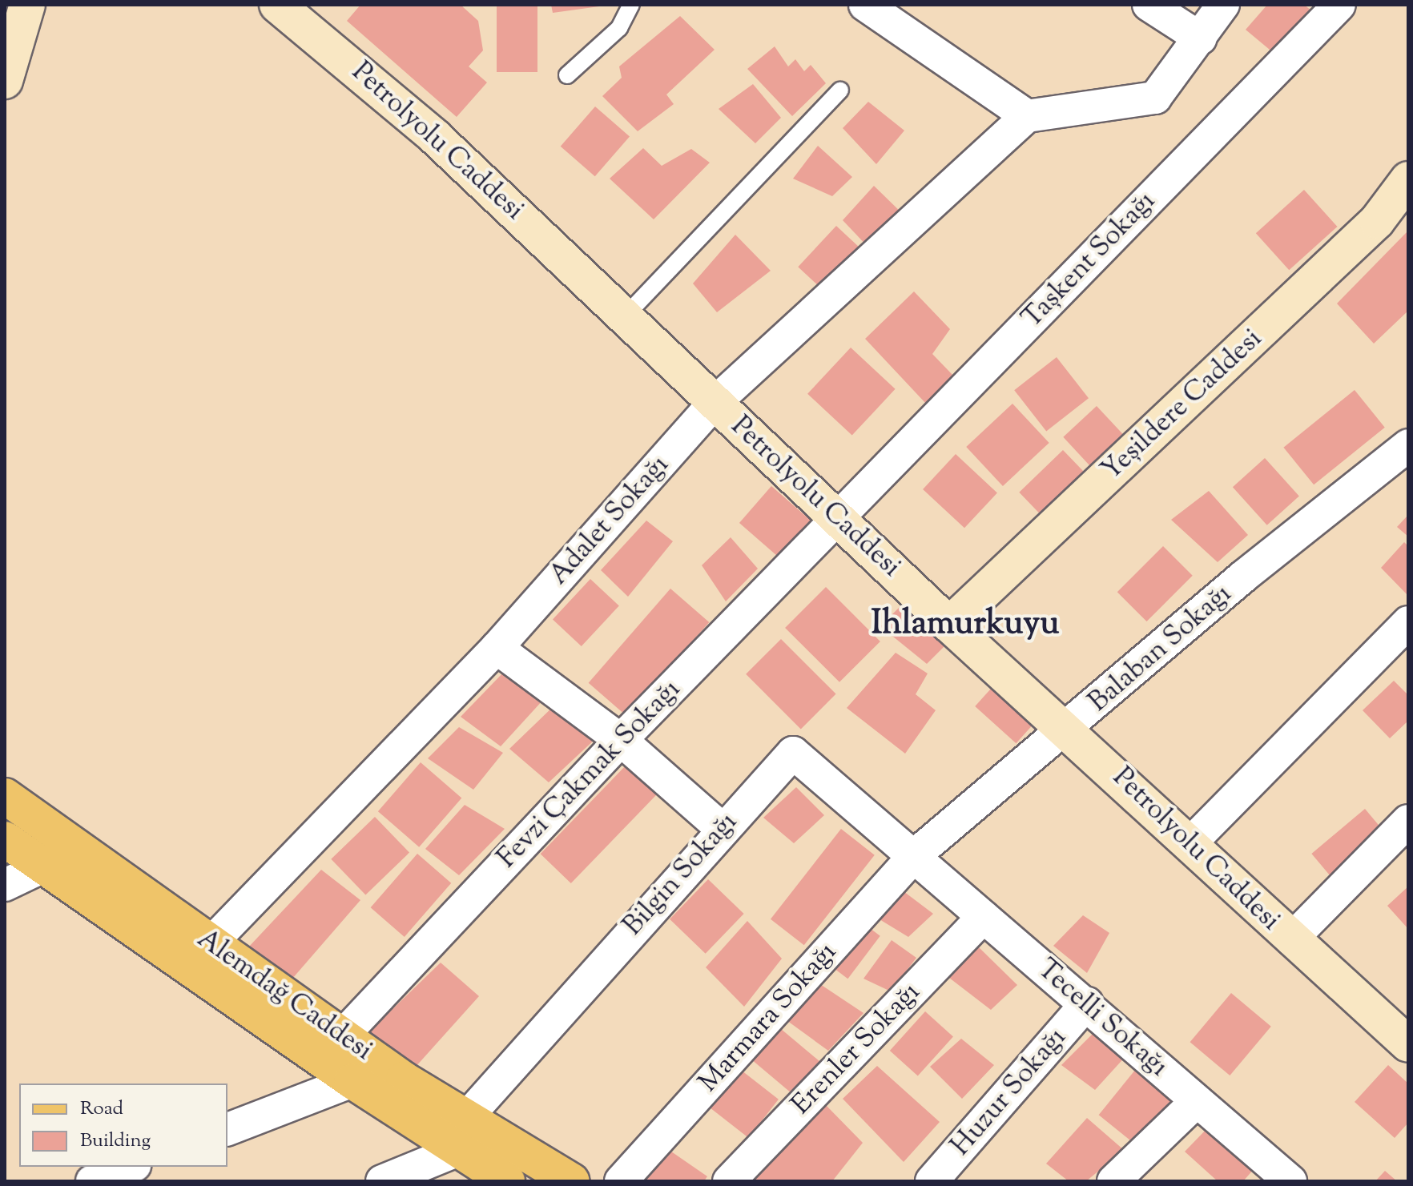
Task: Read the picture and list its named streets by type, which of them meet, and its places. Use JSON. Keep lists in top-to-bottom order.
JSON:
{
  "streets": {
    "main road": ["Petrolyolu Caddesi", "Yeşildere Caddesi", "Alemdağ Caddesi"],
    "street": [
      "Taşkent Sokağı",
      "Adalet Sokağı",
      "Balaban Sokağı",
      "Fevzi Çakmak Sokağı",
      "Bilgin Sokağı",
      "Marmara Sokağı",
      "Tecelli Sokağı",
      "Erenler Sokağı",
      "Huzur Sokağı"
    ]
  },
  "crossings": [
    ["Petrolyolu Caddesi", "Taşkent Sokağı"],
    ["Petrolyolu Caddesi", "Yeşildere Caddesi"],
    ["Petrolyolu Caddesi", "Adalet Sokağı"],
    ["Petrolyolu Caddesi", "Balaban Sokağı"],
    ["Petrolyolu Caddesi", "Fevzi Çakmak Sokağı"],
    ["Taşkent Sokağı", "Fevzi Çakmak Sokağı"],
    ["Adalet Sokağı", "Alemdağ Caddesi"],
    ["Balaban Sokağı", "Bilgin Sokağı"],
    ["Balaban Sokağı", "Marmara Sokağı"],
    ["Balaban Sokağı", "Tecelli Sokağı"],
    ["Fevzi Çakmak Sokağı", "Alemdağ Caddesi"],
    ["Bilgin Sokağı", "Alemdağ Caddesi"],
    ["Bilgin Sokağı", "Marmara Sokağı"],
    ["Bilgin Sokağı", "Tecelli Sokağı"],
    ["Marmara Sokağı", "Tecelli Sokağı"],
    ["Tecelli Sokağı", "Erenler Sokağı"],
    ["Tecelli Sokağı", "Huzur Sokağı"]
  ],
  "districts": ["Ihlamurkuyu"],
  "legend": ["Road", "Building"]
}
